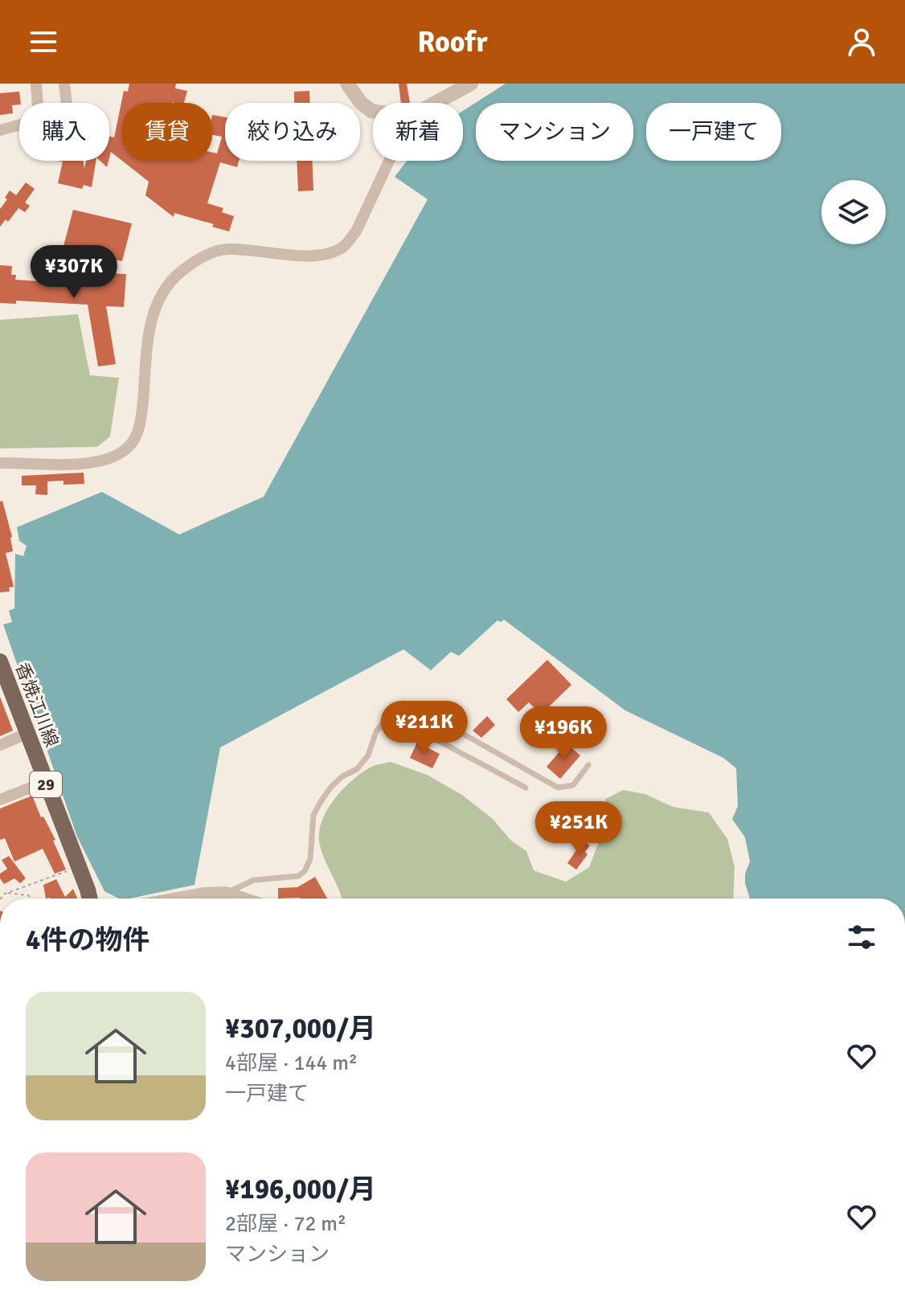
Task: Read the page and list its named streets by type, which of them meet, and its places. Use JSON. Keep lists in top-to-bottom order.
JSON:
{
  "streets": {
    "main road": ["香焼江川線", "29"]
  },
  "page": {
    "header": "Roofr",
    "chip": [
      "購入",
      "賃貸",
      "絞り込み",
      "新着",
      "マンション",
      "一戸建て"
    ],
    "price": [
      "¥307K",
      "¥211K",
      "¥196K",
      "¥251K"
    ],
    "heading": "4件の物件",
    "list": [
      {
        "name": "¥307,000/月",
        "note": "4部屋 · 144 m² · 一戸建て"
      },
      {
        "name": "¥196,000/月",
        "note": "2部屋 · 72 m² · マンション"
      }
    ]
  }
}
